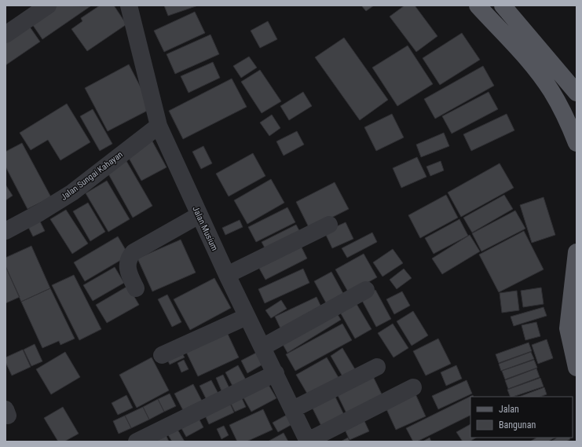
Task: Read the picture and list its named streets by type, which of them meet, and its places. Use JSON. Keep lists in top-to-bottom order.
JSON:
{
  "streets": {
    "street": ["Jalan Sungai Kahayan", "Jalan Musium"]
  },
  "crossings": [
    ["Jalan Sungai Kahayan", "Jalan Musium"]
  ],
  "legend": ["Jalan", "Bangunan"]
}
